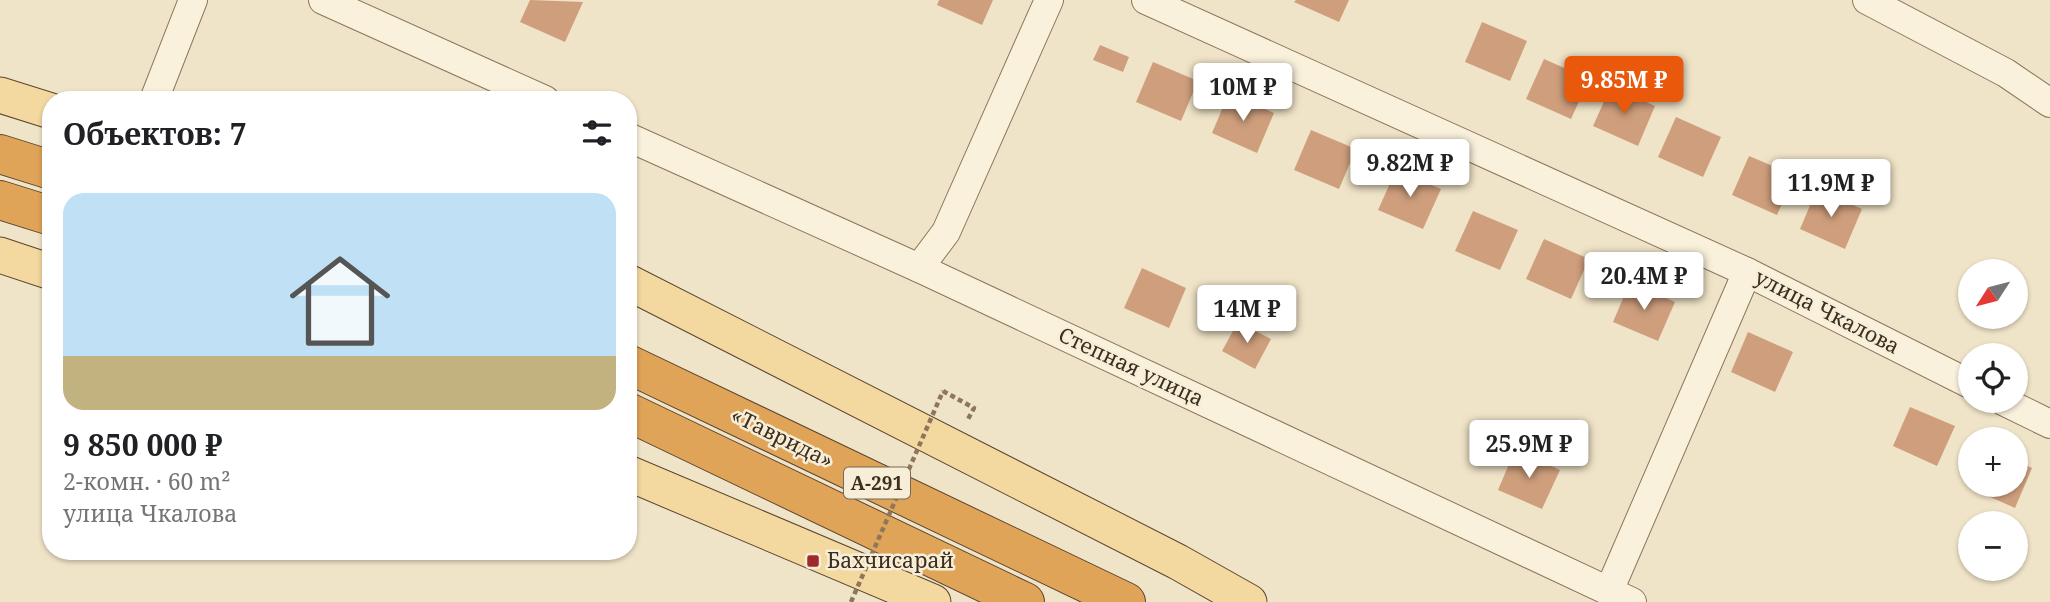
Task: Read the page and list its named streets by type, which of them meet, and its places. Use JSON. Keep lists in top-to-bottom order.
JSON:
{
  "streets": {
    "highway": ["«Таврида»", "А-291"],
    "street": ["улица Чкалова", "Степная улица"]
  },
  "places": {
    "transit": ["Бахчисарай"]
  },
  "north": "bottom left",
  "page": {
    "price": [
      "9.85M ₽",
      "10M ₽",
      "9.82M ₽",
      "11.9M ₽",
      "20.4M ₽",
      "14M ₽",
      "25.9M ₽"
    ],
    "heading": "Объектов: 7",
    "list": [
      {
        "name": "9 850 000 ₽",
        "note": "2-комн. · 60 m² · улица Чкалова"
      }
    ],
    "map_buttons": ["+", "−"]
  }
}
